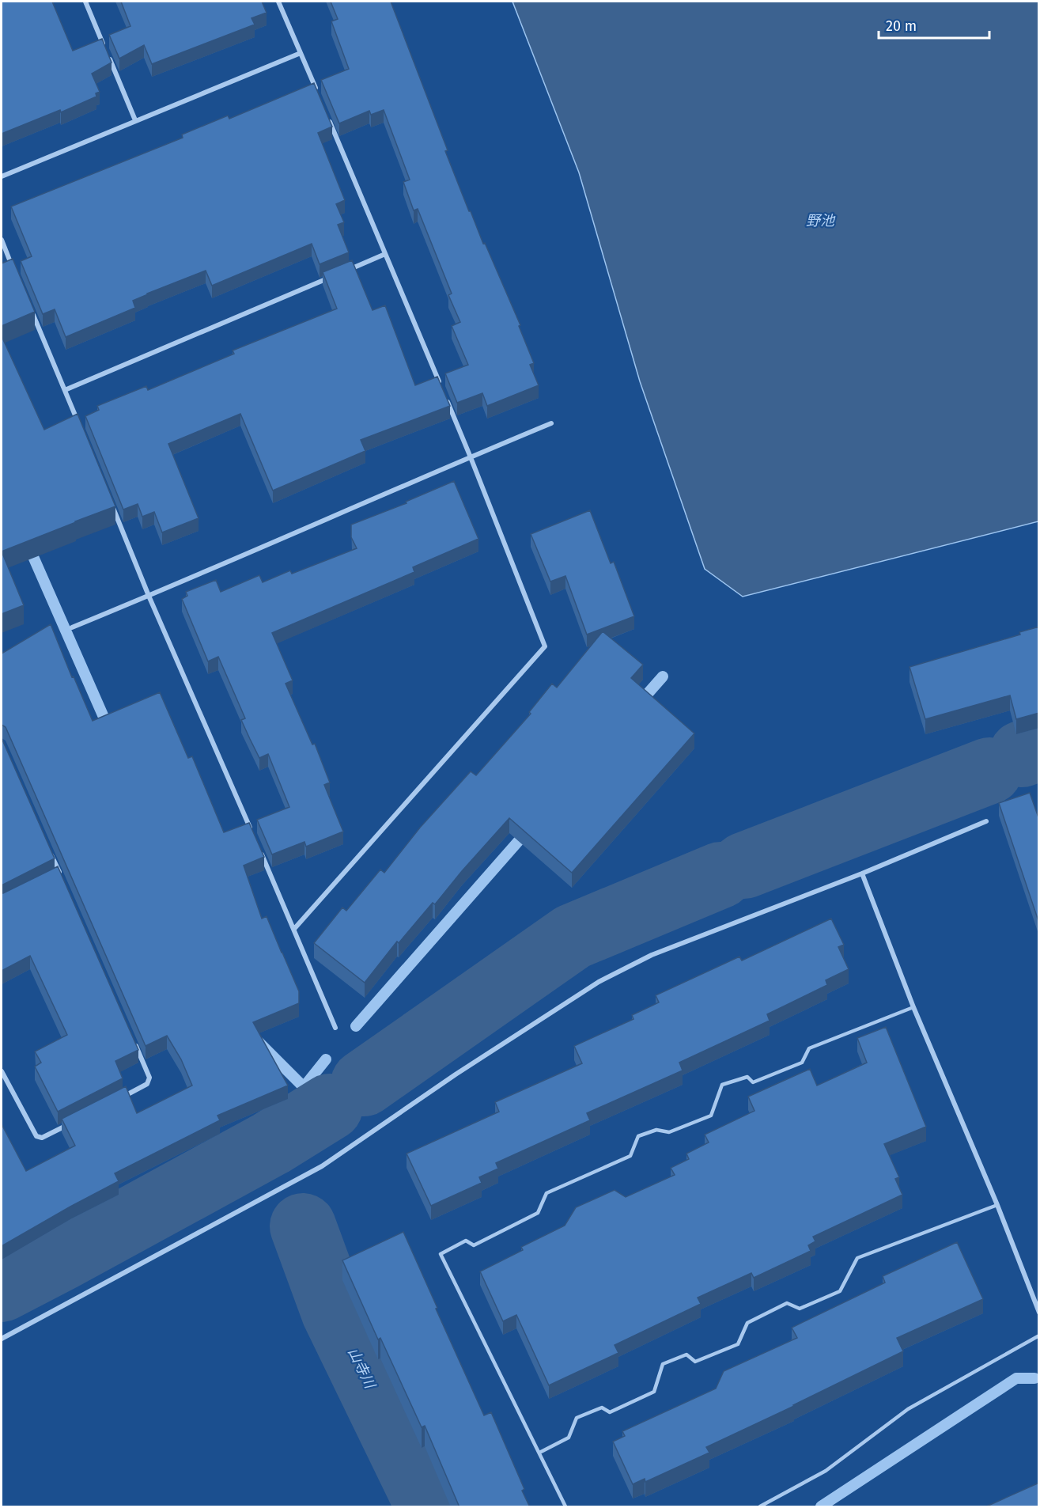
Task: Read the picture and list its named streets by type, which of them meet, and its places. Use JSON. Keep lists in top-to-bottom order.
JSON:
{
  "water": ["野池", "山寺川"],
  "scale_bar": "20 m"
}
